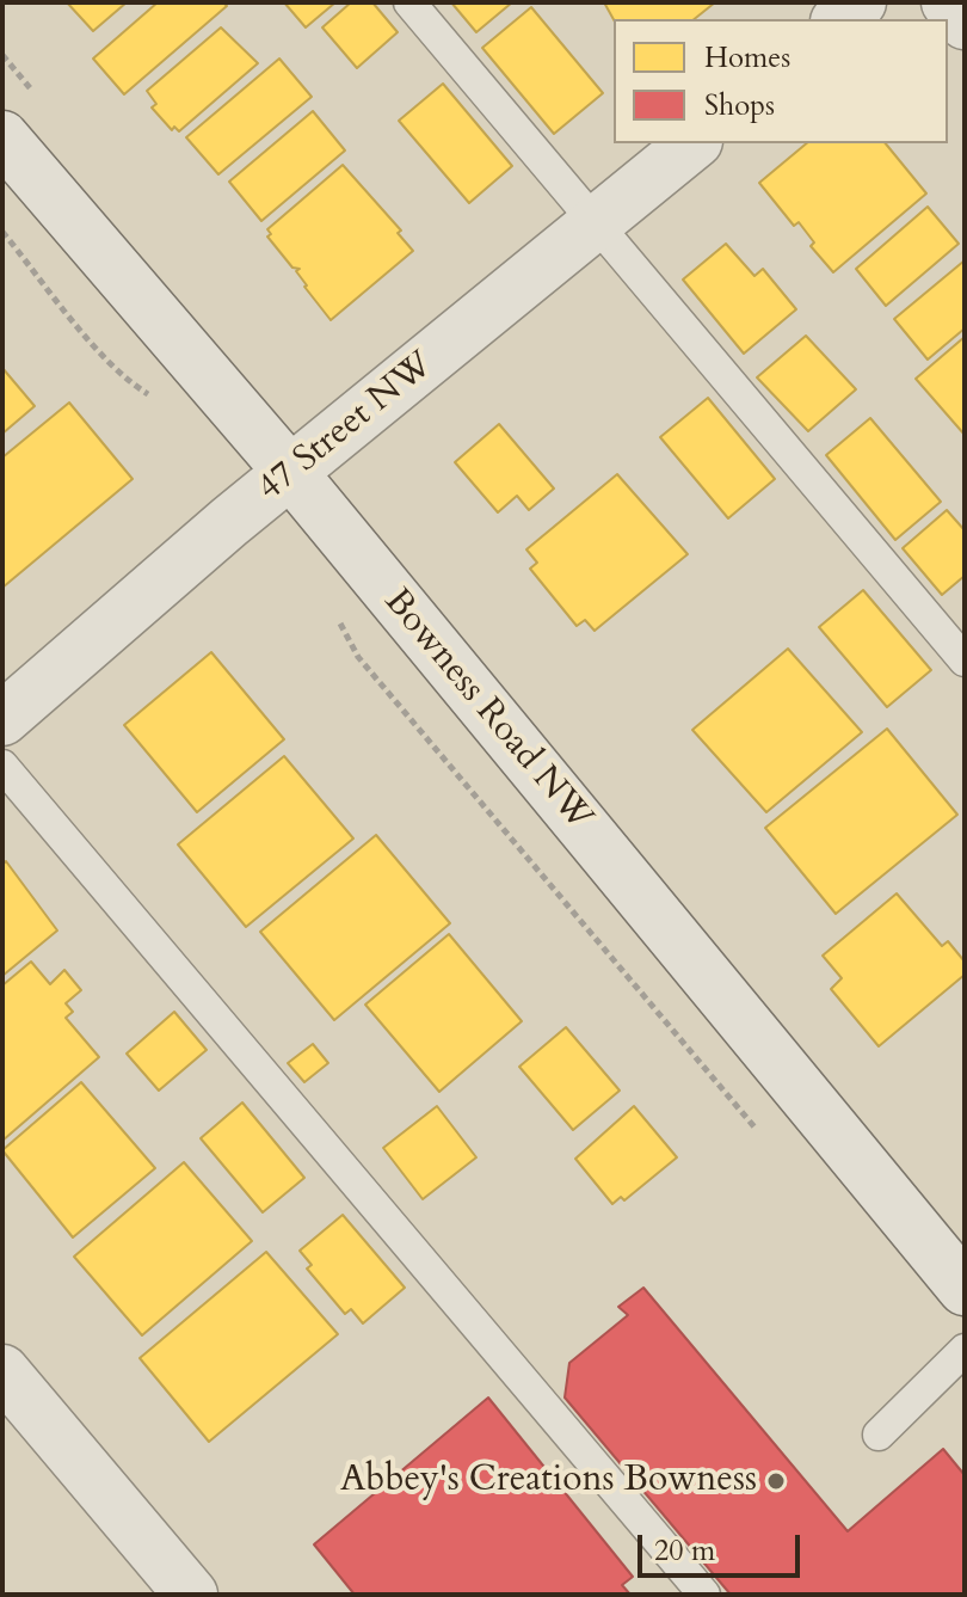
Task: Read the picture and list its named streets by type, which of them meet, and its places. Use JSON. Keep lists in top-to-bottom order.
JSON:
{
  "streets": {
    "street": ["47 Street NW", "Bowness Road NW"]
  },
  "crossings": [
    ["47 Street NW", "Bowness Road NW"]
  ],
  "places": ["Abbey's Creations Bowness"],
  "legend": ["Homes", "Shops"],
  "scale_bar": "20 m"
}
